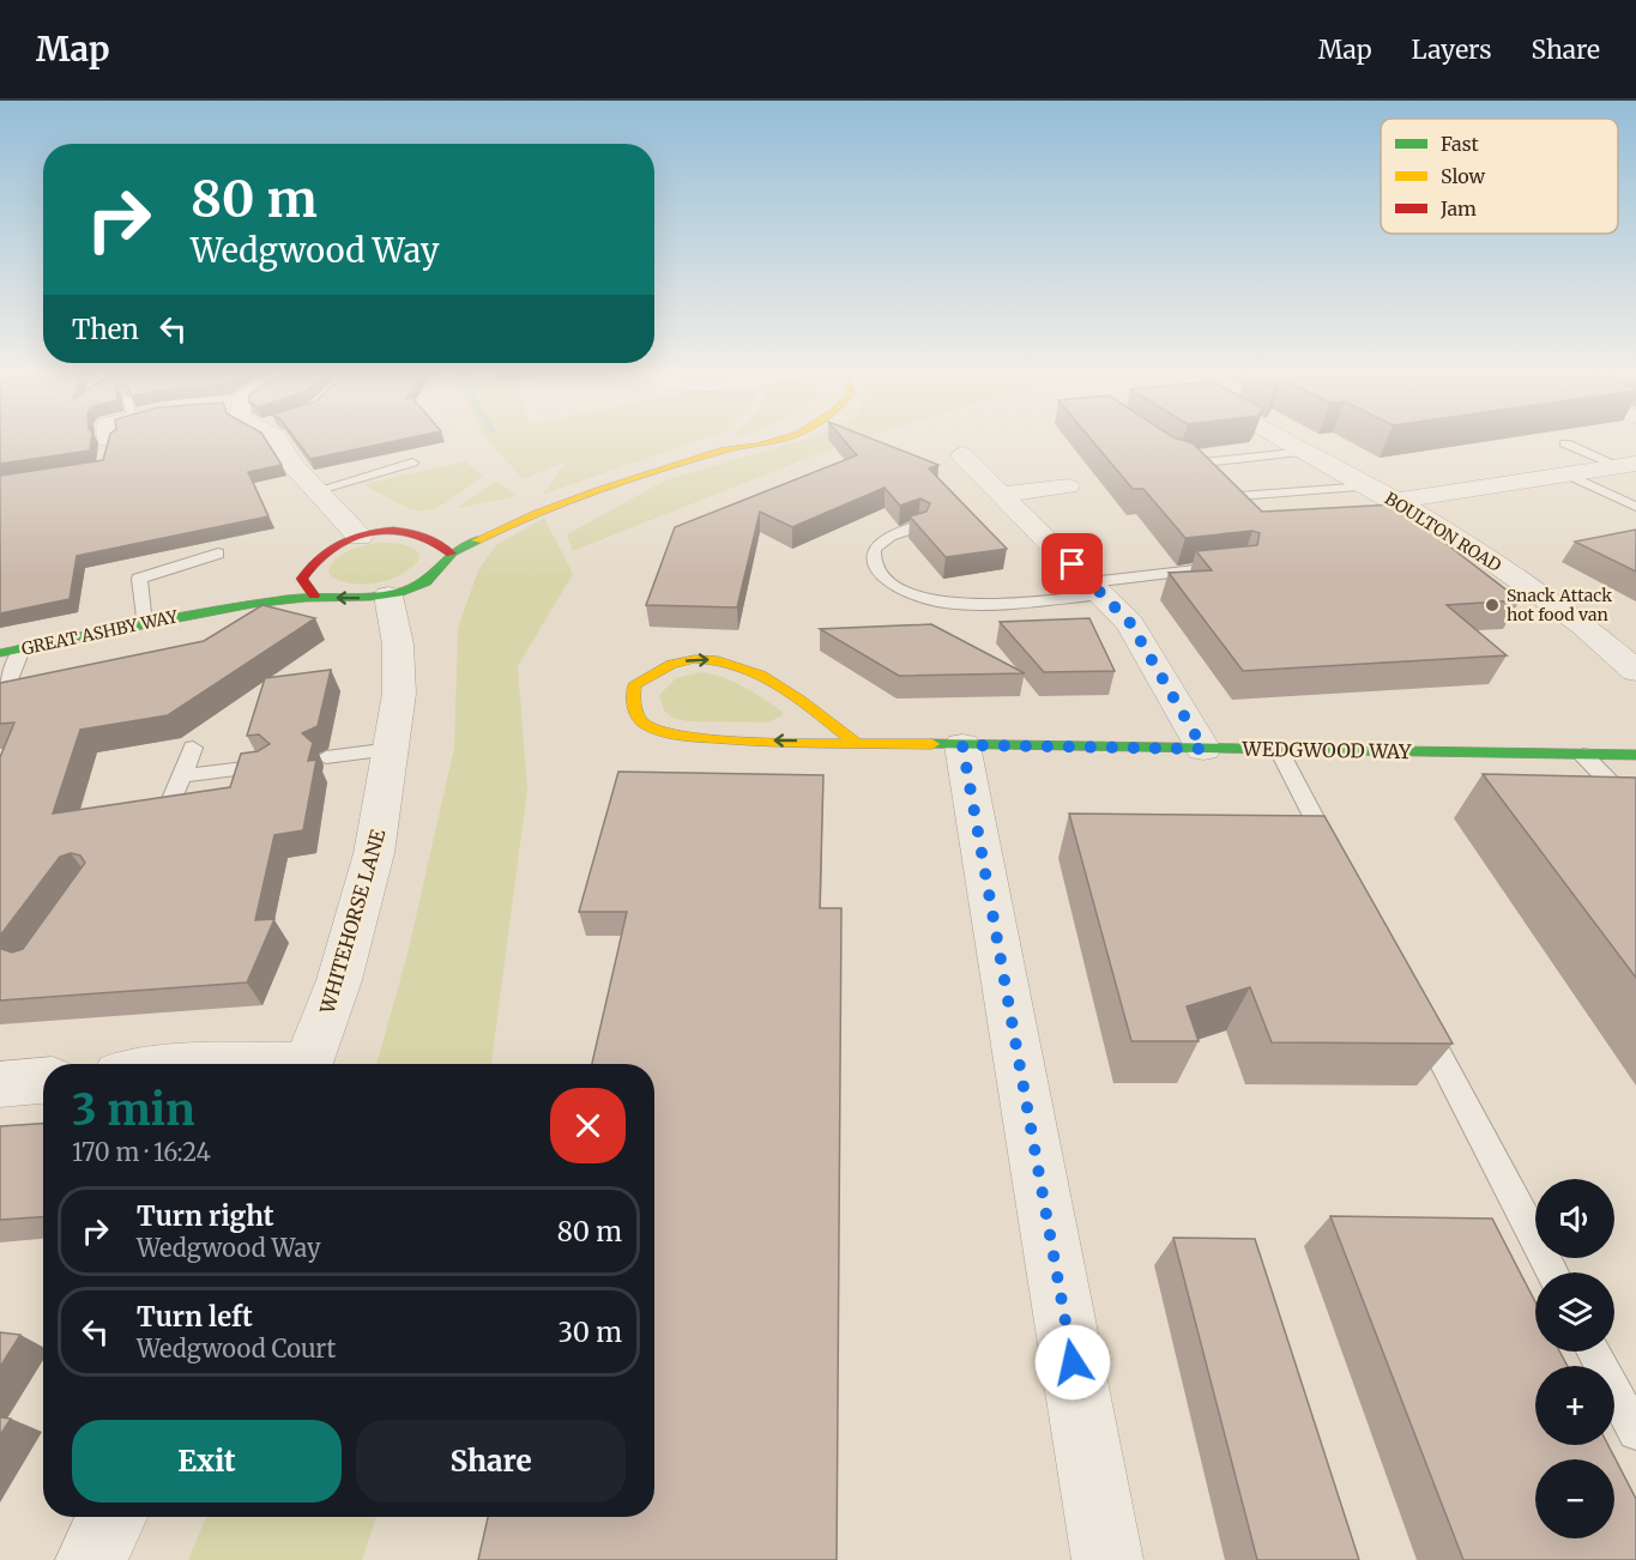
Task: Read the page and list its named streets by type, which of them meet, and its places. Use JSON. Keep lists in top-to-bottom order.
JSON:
{
  "streets": {
    "street": [
      "BOULTON ROAD",
      "GREAT ASHBY WAY",
      "WEDGWOOD WAY",
      "WHITEHORSE LANE"
    ]
  },
  "crossings": [
    ["GREAT ASHBY WAY", "WHITEHORSE LANE"]
  ],
  "places": ["Snack Attack hot food van"],
  "legend": ["Fast", "Slow", "Jam"],
  "page": {
    "header": "Map",
    "nav": ["Map", "Layers", "Share"],
    "turn": ["80 m", "Wedgwood Way"],
    "then": "Then",
    "heading": ["3 min", "170 m · 16:24"],
    "map_buttons": ["+", "−"],
    "list": [
      {
        "name": "Turn right",
        "note": "Wedgwood Way",
        "value": "80 m"
      },
      {
        "name": "Turn left",
        "note": "Wedgwood Court",
        "value": "30 m"
      }
    ],
    "buttons": ["Exit", "Share"]
  }
}
